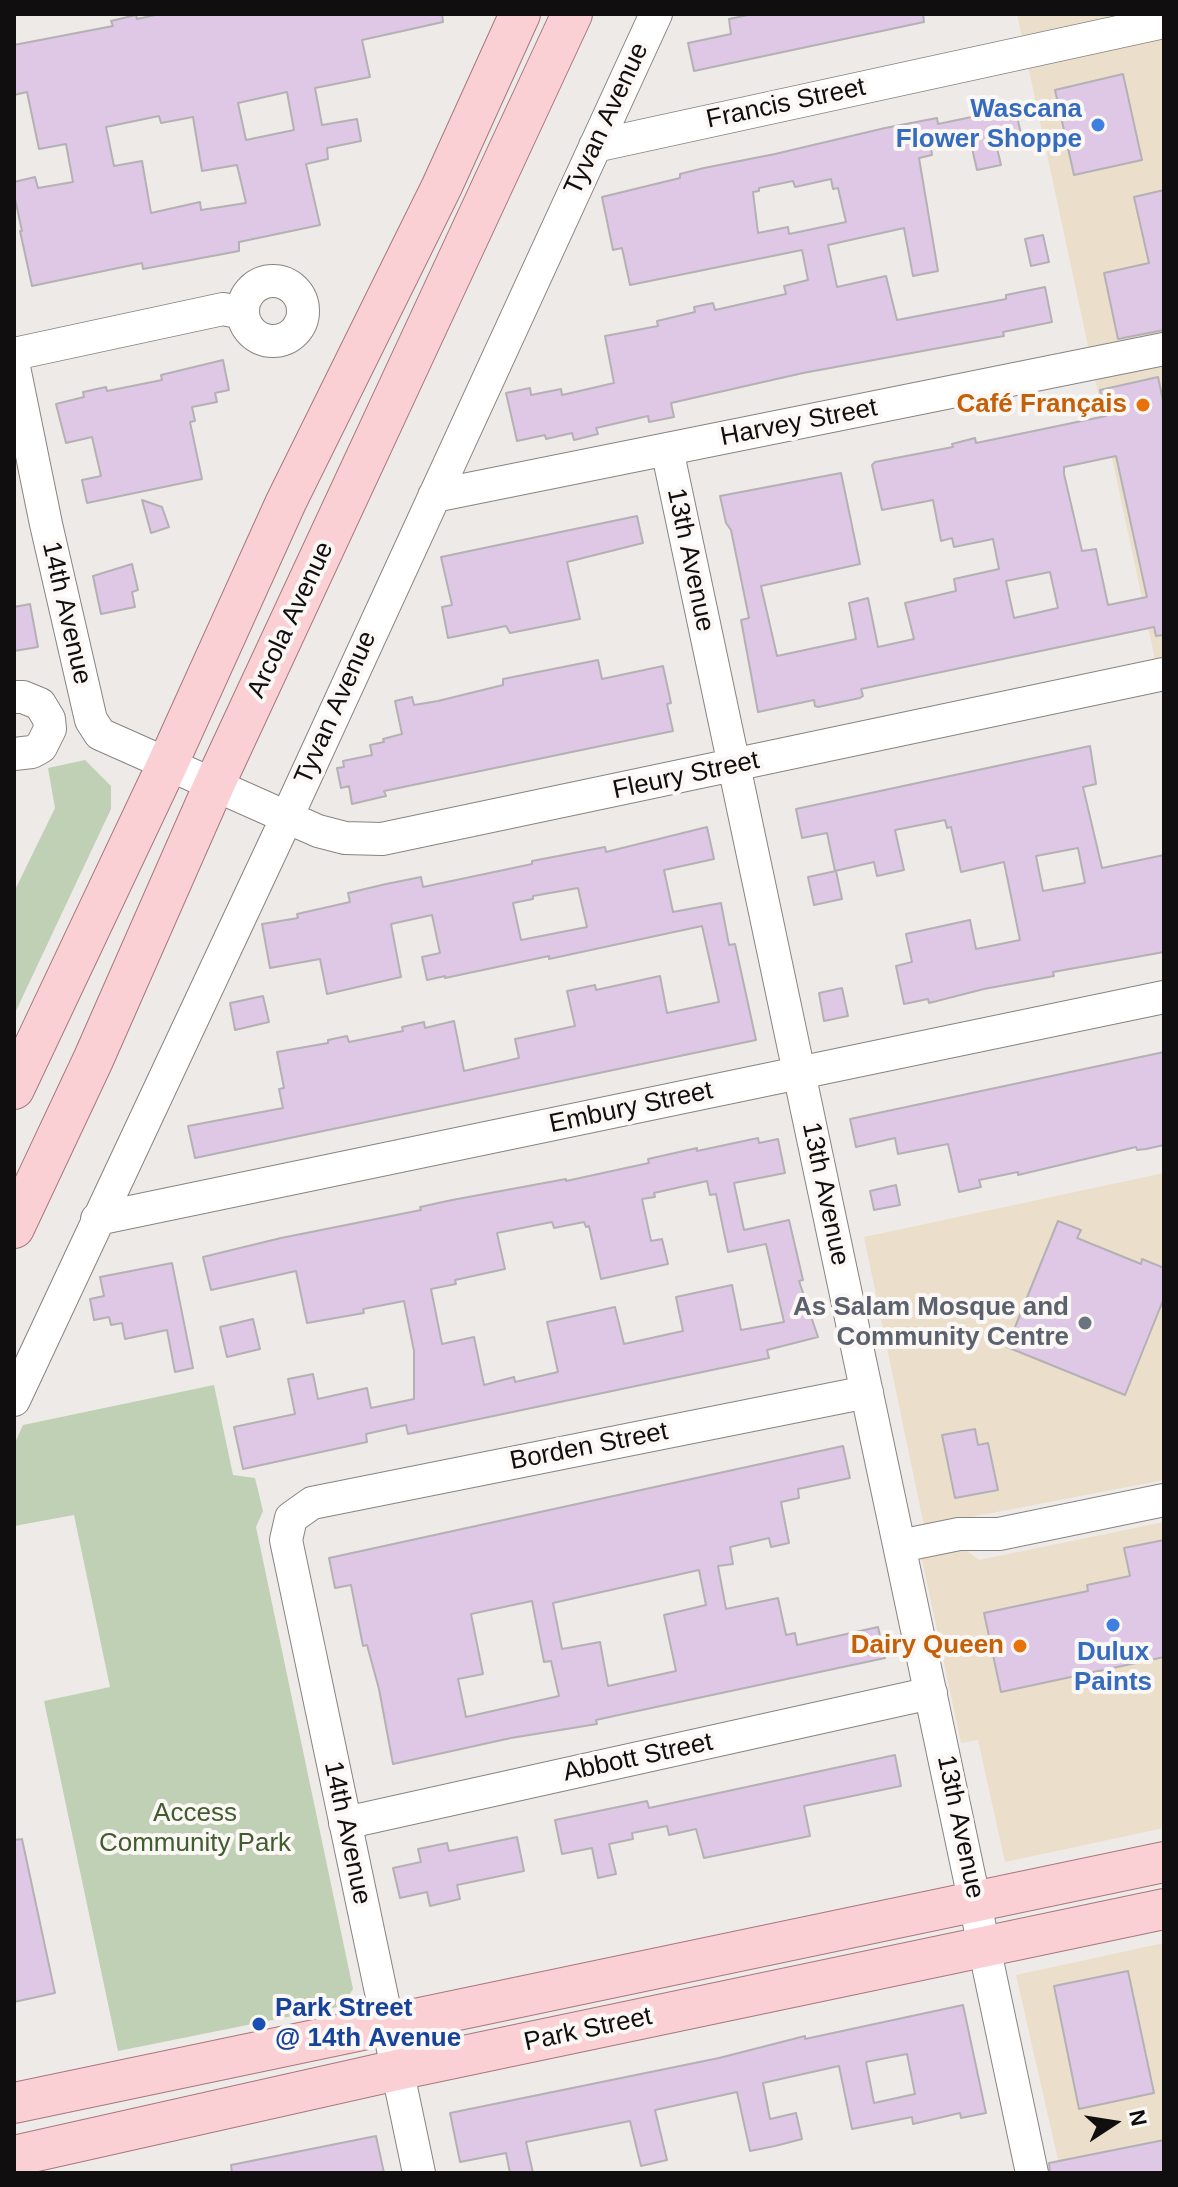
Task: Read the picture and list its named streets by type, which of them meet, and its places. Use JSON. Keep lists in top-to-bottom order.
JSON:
{
  "streets": {
    "main road": ["Arcola Avenue", "Park Street"],
    "street": [
      "Francis Street",
      "Tyvan Avenue",
      "Harvey Street",
      "13th Avenue",
      "14th Avenue",
      "Fleury Street",
      "Embury Street",
      "Borden Street",
      "Abbott Street"
    ]
  },
  "crossings": [
    ["Francis Street", "Tyvan Avenue"],
    ["Tyvan Avenue", "Harvey Street"],
    ["Tyvan Avenue", "Fleury Street"],
    ["Tyvan Avenue", "Embury Street"],
    ["Harvey Street", "13th Avenue"],
    ["13th Avenue", "Fleury Street"],
    ["13th Avenue", "Embury Street"],
    ["13th Avenue", "Borden Street"],
    ["13th Avenue", "Abbott Street"],
    ["13th Avenue", "Park Street"],
    ["14th Avenue", "Arcola Avenue"],
    ["14th Avenue", "Fleury Street"],
    ["14th Avenue", "Borden Street"],
    ["14th Avenue", "Abbott Street"],
    ["14th Avenue", "Park Street"],
    ["Arcola Avenue", "Fleury Street"]
  ],
  "parks": ["Access Community Park"],
  "places": [
    "Wascana Flower Shoppe",
    "Café Français",
    "As Salam Mosque and Community Centre",
    "Dulux Paints",
    "Dairy Queen",
    "Park Street @ 14th Avenue"
  ],
  "north": "right"
}
